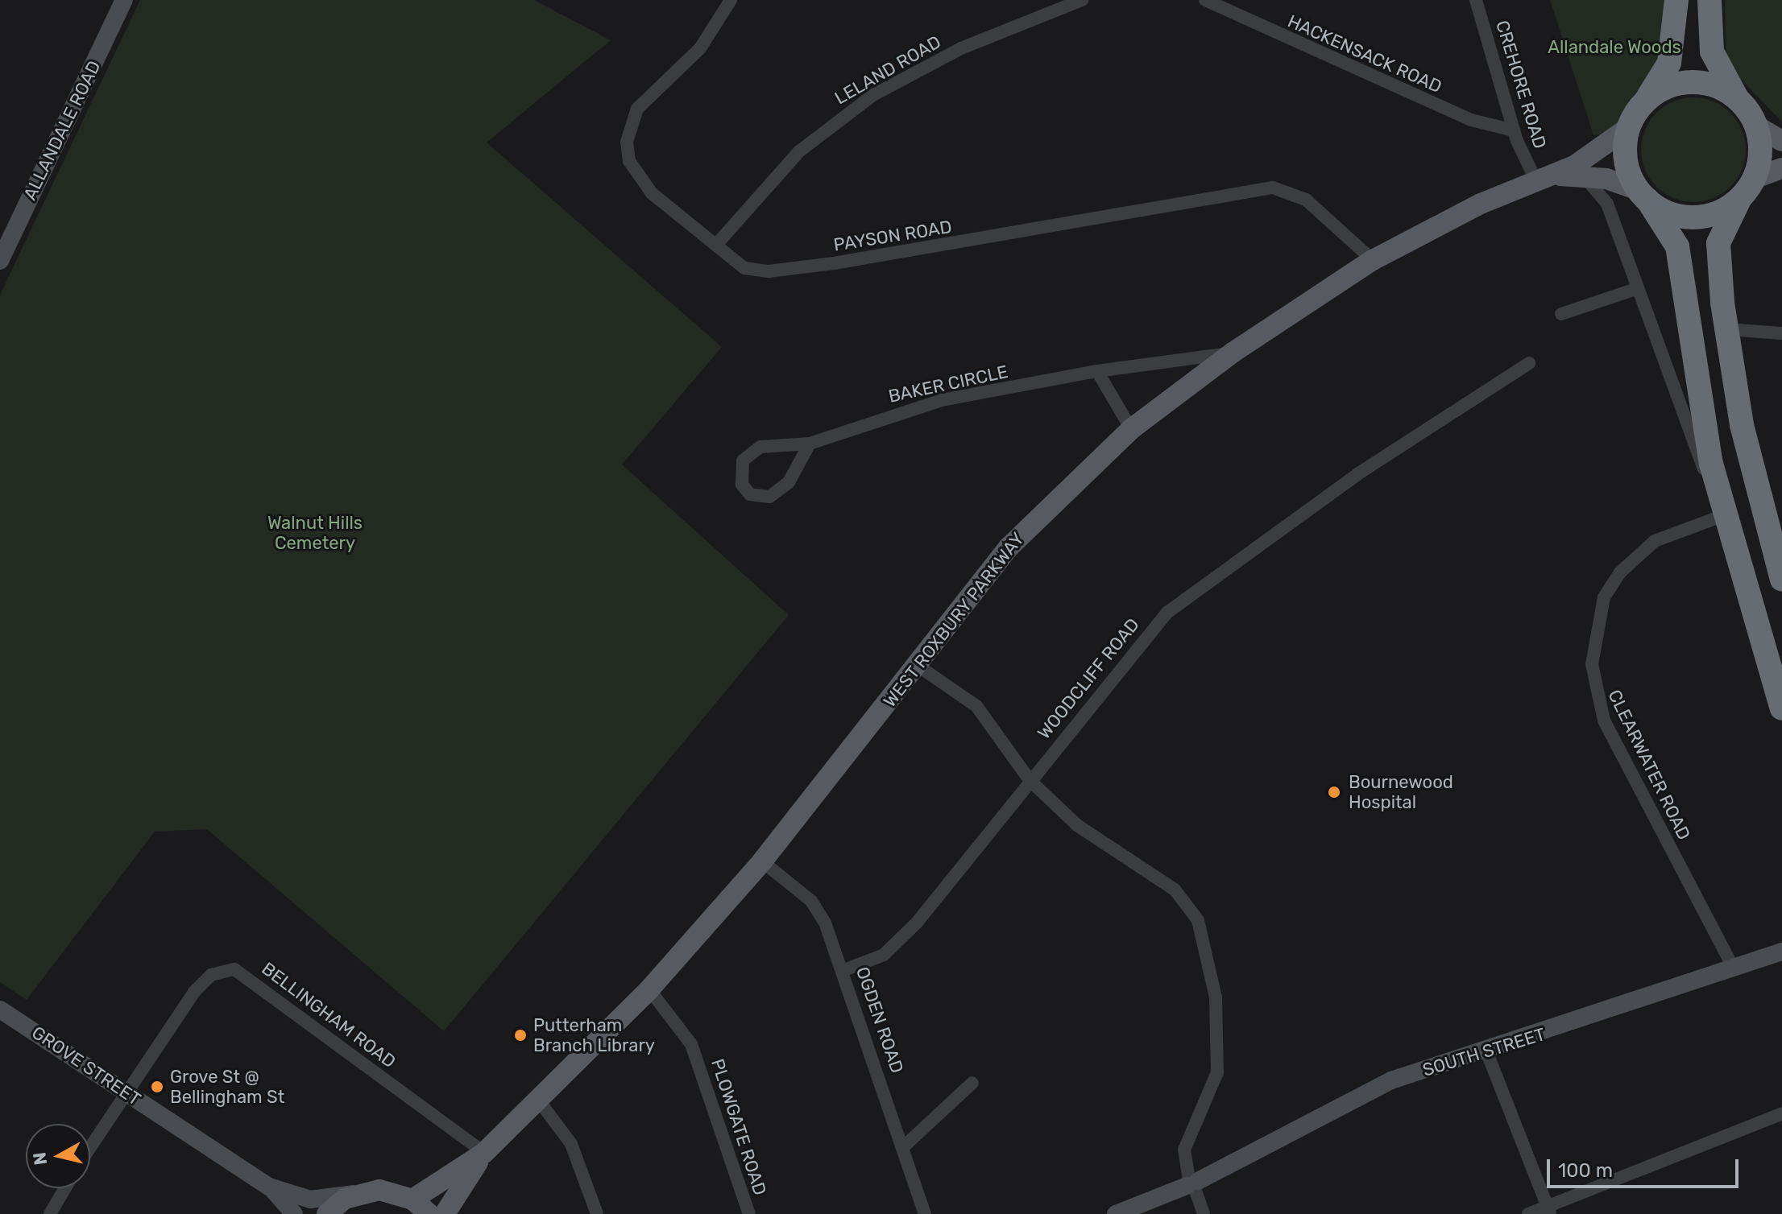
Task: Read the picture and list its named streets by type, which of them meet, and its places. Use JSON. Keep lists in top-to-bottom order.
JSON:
{
  "streets": {
    "main road": ["WEST ROXBURY PARKWAY"],
    "street": [
      "HACKENSACK ROAD",
      "LELAND ROAD",
      "CREHORE ROAD",
      "ALLANDALE ROAD",
      "PAYSON ROAD",
      "BAKER CIRCLE",
      "WOODCLIFF ROAD",
      "CLEARWATER ROAD",
      "BELLINGHAM ROAD",
      "OGDEN ROAD",
      "SOUTH STREET",
      "GROVE STREET",
      "PLOWGATE ROAD"
    ]
  },
  "crossings": [
    ["HACKENSACK ROAD", "CREHORE ROAD"],
    ["LELAND ROAD", "PAYSON ROAD"],
    ["CREHORE ROAD", "WEST ROXBURY PARKWAY"],
    ["PAYSON ROAD", "WEST ROXBURY PARKWAY"],
    ["BAKER CIRCLE", "WEST ROXBURY PARKWAY"],
    ["WEST ROXBURY PARKWAY", "BELLINGHAM ROAD"],
    ["WEST ROXBURY PARKWAY", "OGDEN ROAD"],
    ["WEST ROXBURY PARKWAY", "PLOWGATE ROAD"],
    ["WOODCLIFF ROAD", "OGDEN ROAD"],
    ["CLEARWATER ROAD", "SOUTH STREET"],
    ["BELLINGHAM ROAD", "GROVE STREET"]
  ],
  "parks": ["Allandale Woods", "Walnut Hills Cemetery"],
  "places": ["Bournewood Hospital", "Putterham Branch Library", "Grove St @ Bellingham St"],
  "scale_bar": "100 m",
  "north": "left"
}
